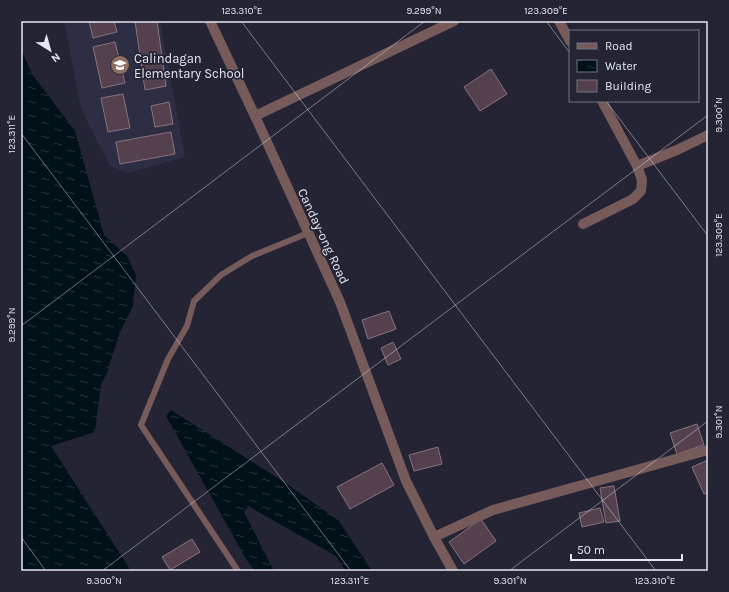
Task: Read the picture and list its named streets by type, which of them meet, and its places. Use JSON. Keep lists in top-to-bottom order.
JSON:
{
  "streets": {
    "street": ["Canday-ong Road"]
  },
  "places": {
    "school or university": ["Calindagan Elementary School"]
  },
  "legend": ["Road", "Water", "Building"],
  "scale_bar": "50 m",
  "north": "bottom right",
  "coordinates": [
    "123.310°E",
    "9.299°N",
    "123.309°E",
    "9.300°N",
    "123.311°E",
    "9.301°N"
  ]
}
